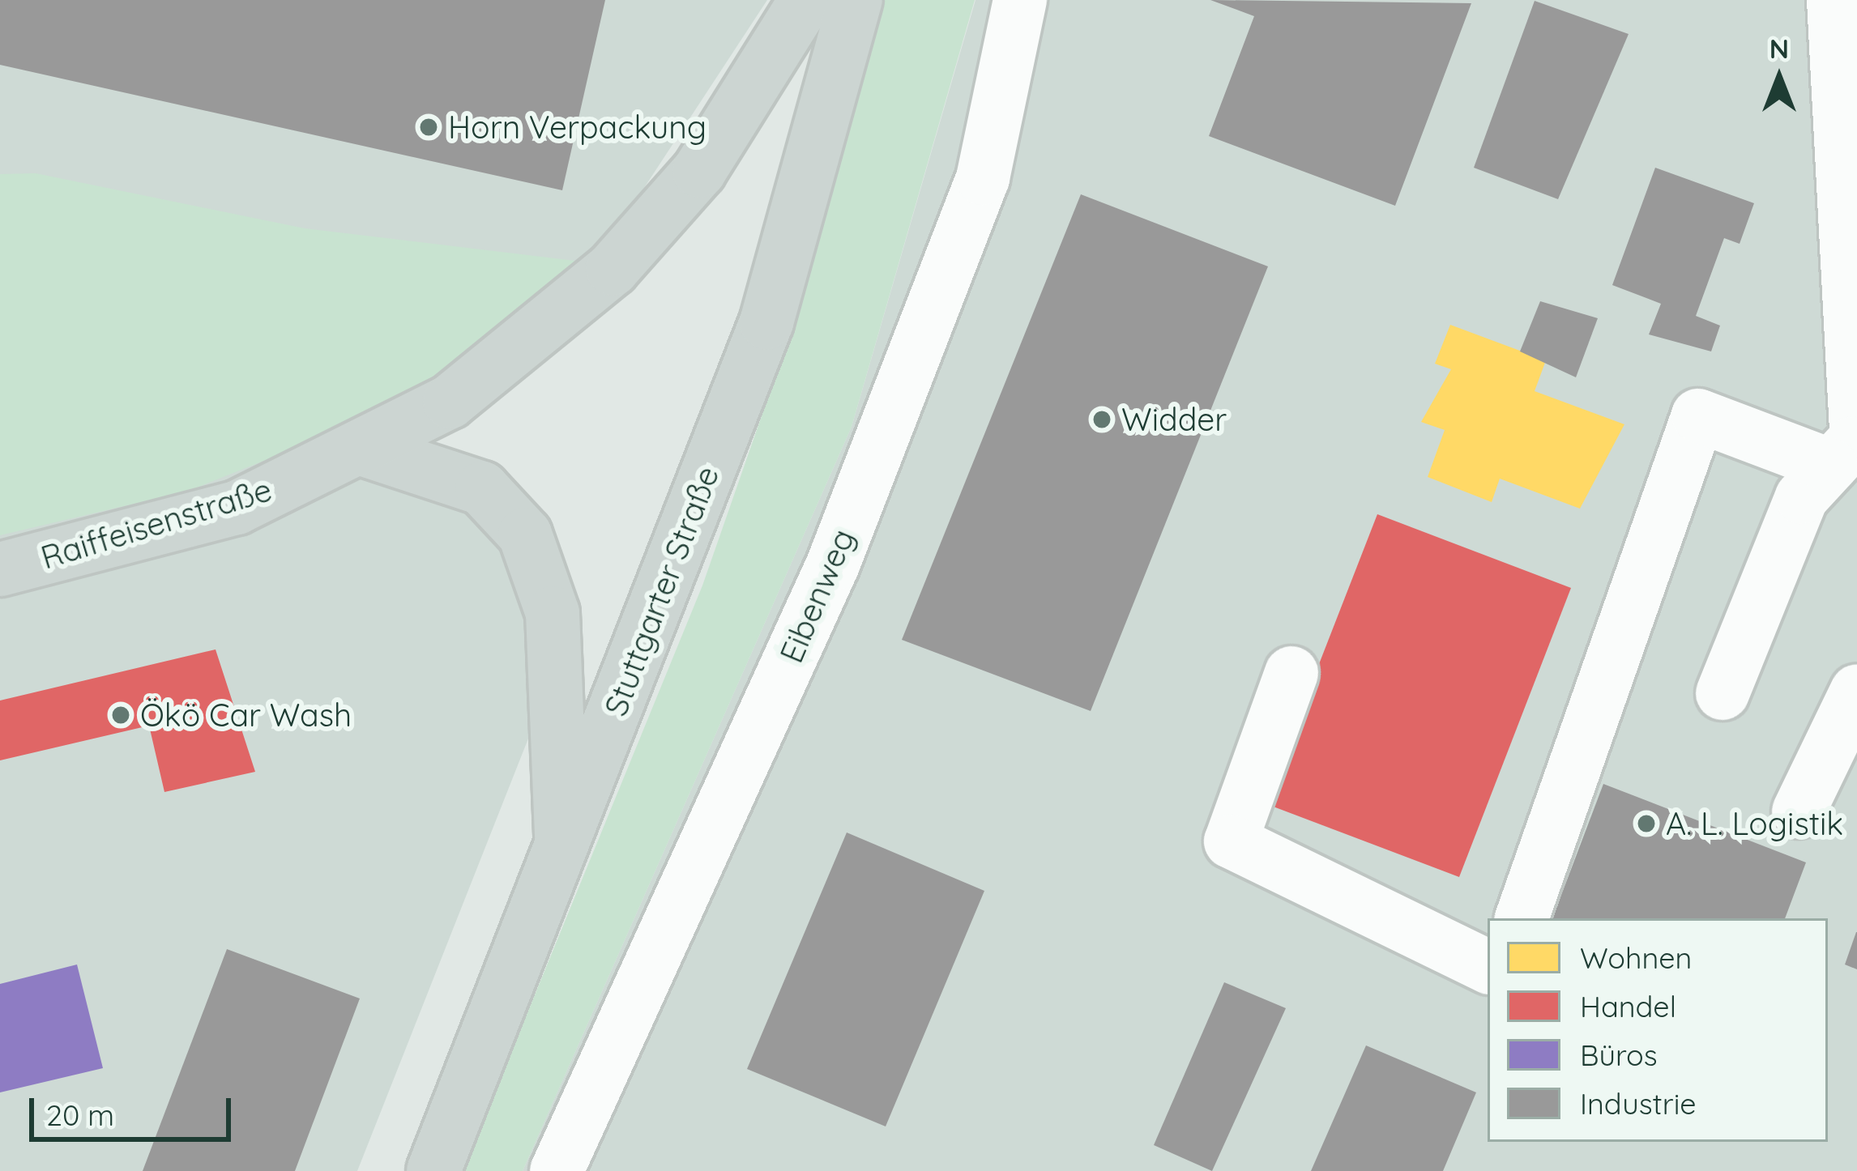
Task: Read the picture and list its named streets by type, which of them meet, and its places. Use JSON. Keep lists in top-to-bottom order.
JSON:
{
  "streets": {
    "main road": ["Raiffeisenstraße", "Stuttgarter Straße"],
    "street": ["Eibenweg"]
  },
  "places": [
    "Horn Verpackung",
    "Widder",
    "Ökö Car Wash",
    "A. L. Logistik"
  ],
  "legend": [
    "Wohnen",
    "Handel",
    "Büros",
    "Industrie"
  ],
  "scale_bar": "20 m",
  "north": "top"
}
